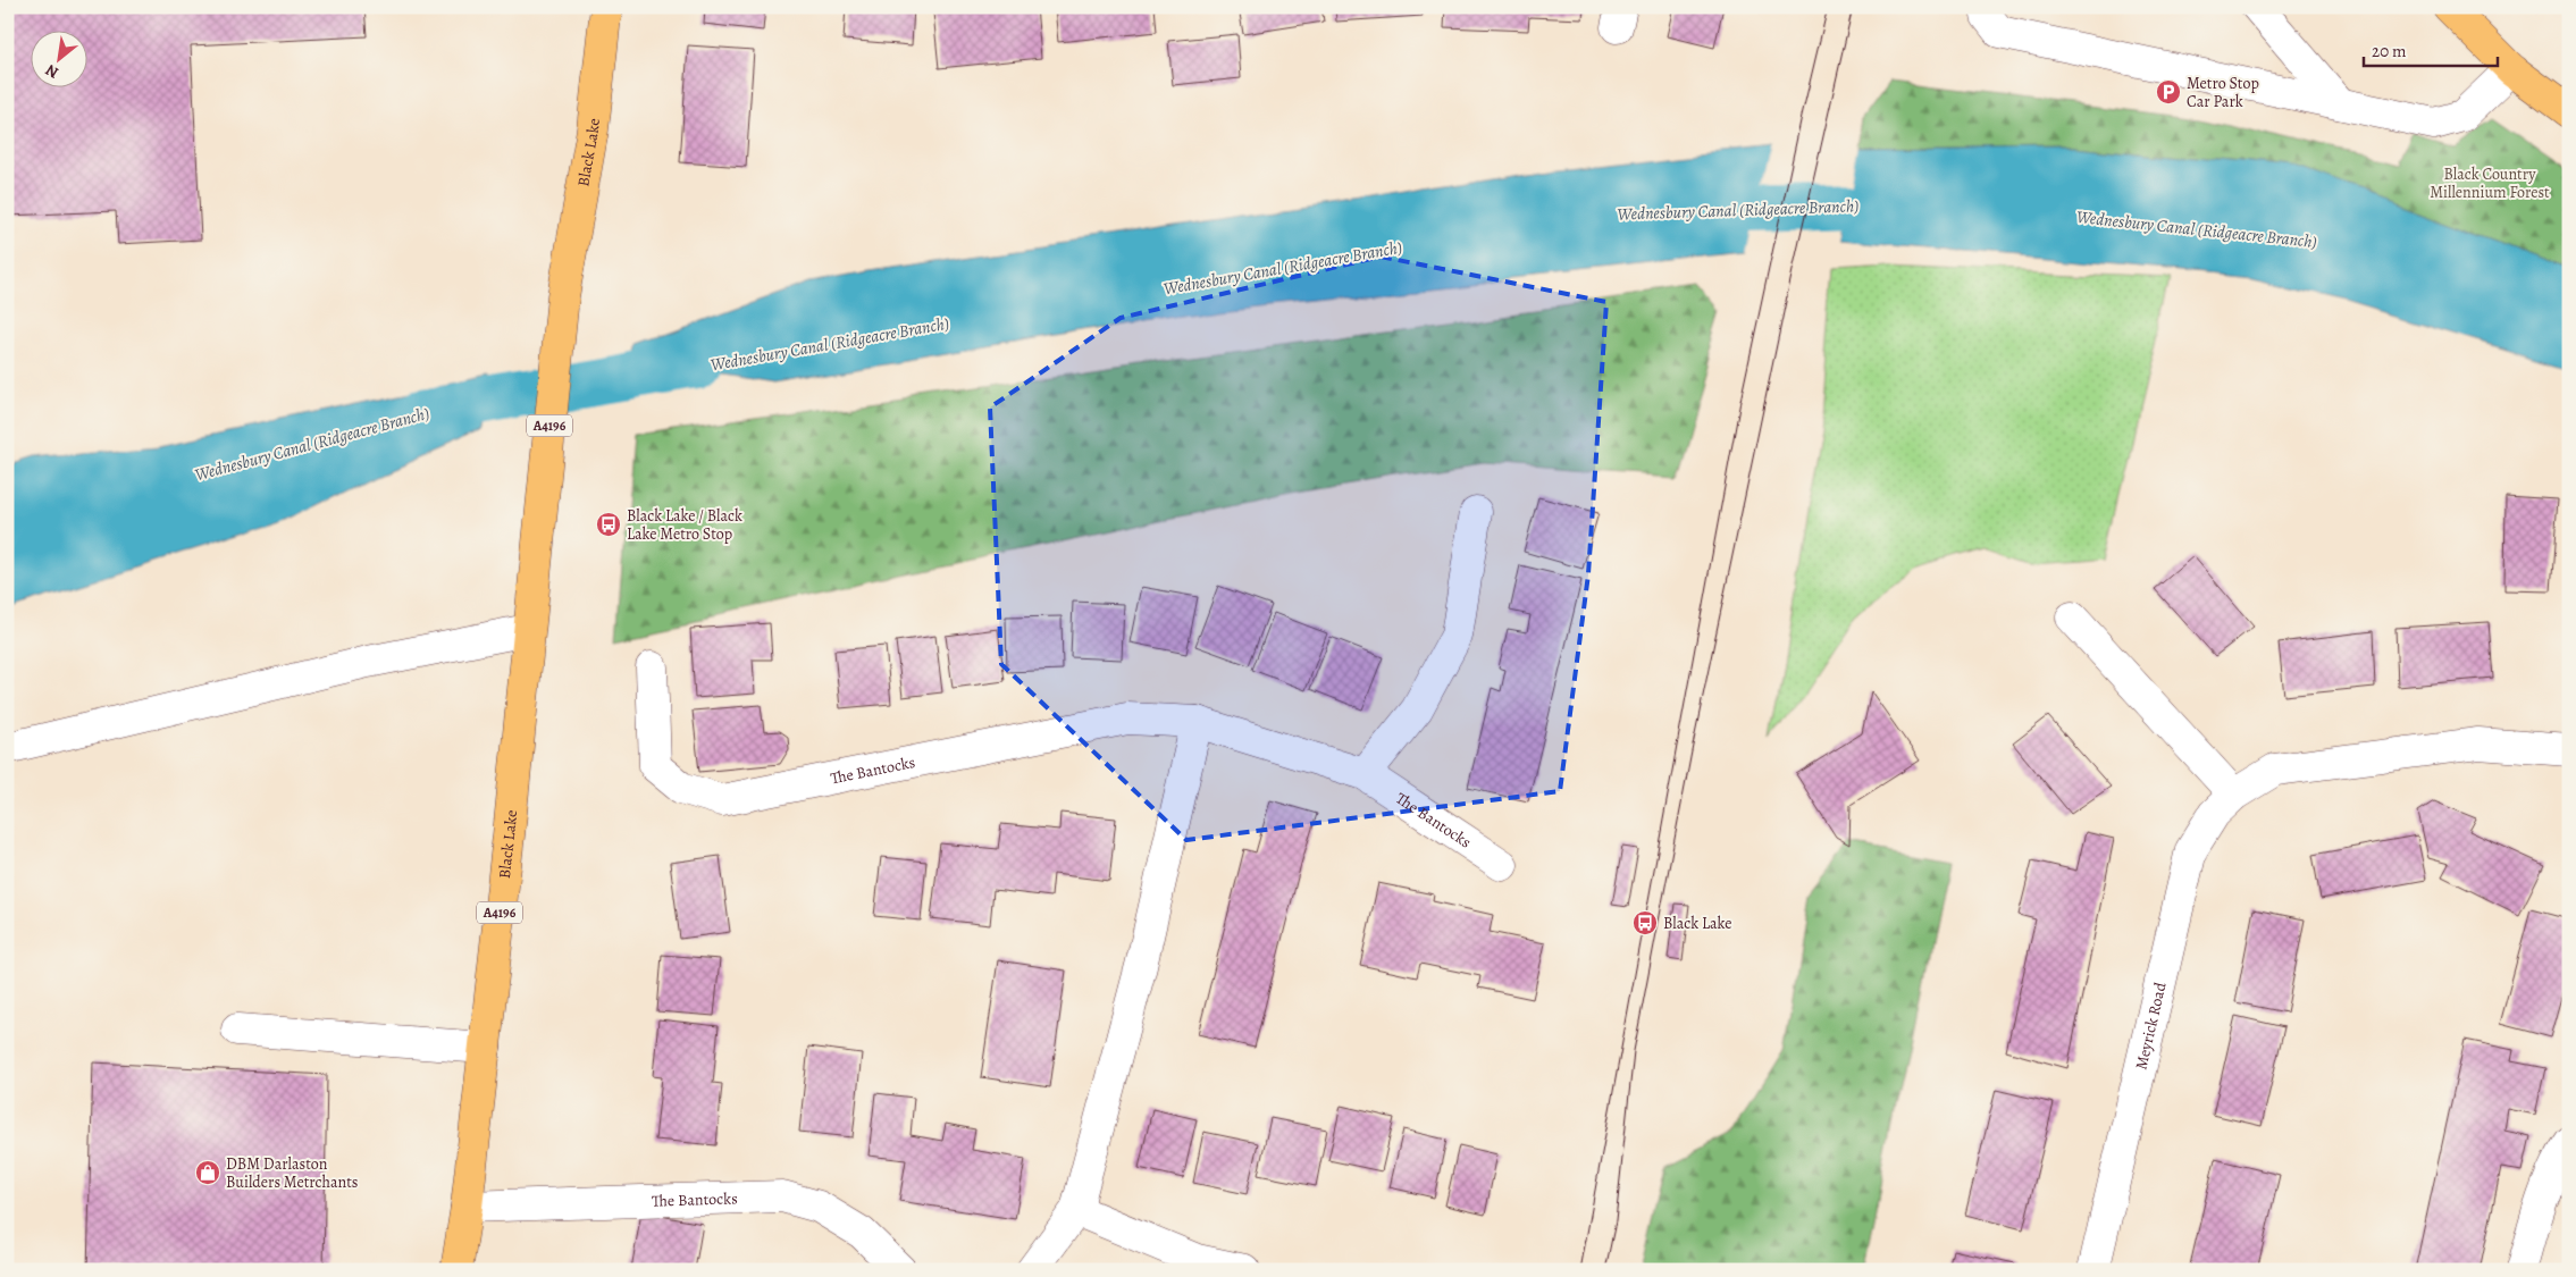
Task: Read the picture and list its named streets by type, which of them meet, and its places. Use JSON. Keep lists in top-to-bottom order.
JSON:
{
  "streets": {
    "main road": ["Black Lake", "A4196"],
    "street": ["The Bantocks", "Meyrick Road"]
  },
  "crossings": [
    ["Black Lake", "The Bantocks"]
  ],
  "water": ["Wednesbury Canal (Ridgeacre Branch)"],
  "parks": ["Black Country Millennium Forest"],
  "places": {
    "parking": ["Metro Stop Car Park"],
    "bus stop": ["Black Lake / Black Lake Metro Stop", "Black Lake"],
    "shop": ["DBM Darlaston Builders Metrchants"]
  },
  "scale_bar": "20 m",
  "north": "bottom left"
}
